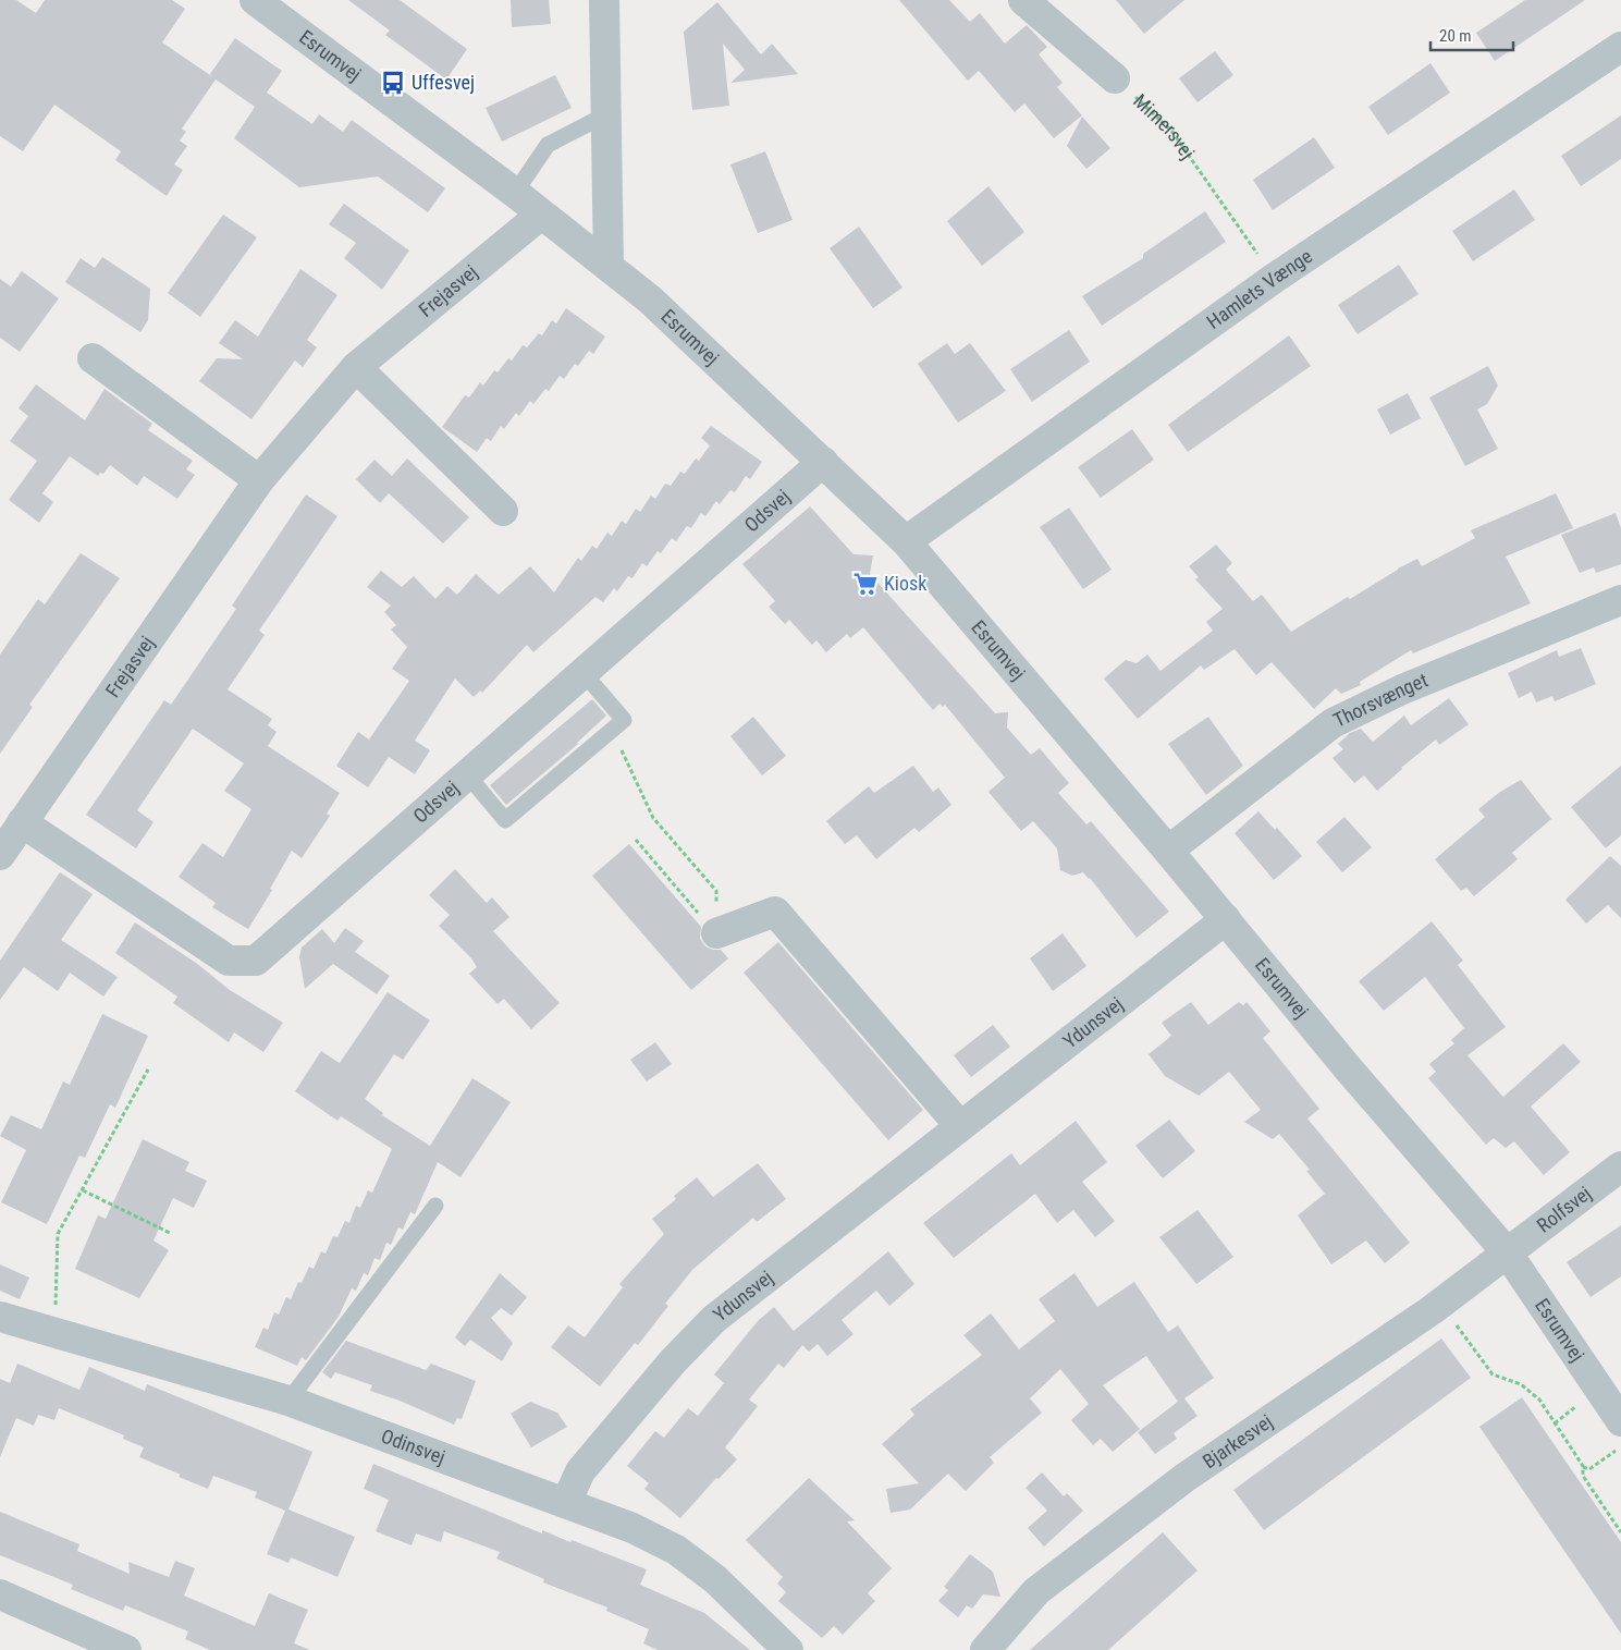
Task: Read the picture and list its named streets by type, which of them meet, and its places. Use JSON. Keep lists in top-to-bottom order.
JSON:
{
  "streets": {
    "street": [
      "Esrumvej",
      "Mimersvej",
      "Hamlets Vænge",
      "Frejasvej",
      "Odsvej",
      "Thorsvænget",
      "Ydunsvej",
      "Rolfsvej",
      "Bjarkesvej",
      "Odinsvej"
    ]
  },
  "crossings": [
    ["Esrumvej", "Hamlets Vænge"],
    ["Esrumvej", "Frejasvej"],
    ["Esrumvej", "Odsvej"],
    ["Esrumvej", "Thorsvænget"],
    ["Esrumvej", "Ydunsvej"],
    ["Esrumvej", "Rolfsvej"],
    ["Esrumvej", "Bjarkesvej"],
    ["Mimersvej", "Hamlets Vænge"],
    ["Frejasvej", "Odsvej"],
    ["Ydunsvej", "Odinsvej"],
    ["Rolfsvej", "Bjarkesvej"]
  ],
  "places": {
    "bus stop": ["Uffesvej"],
    "supermarket": ["Kiosk"]
  },
  "scale_bar": "20 m"
}
